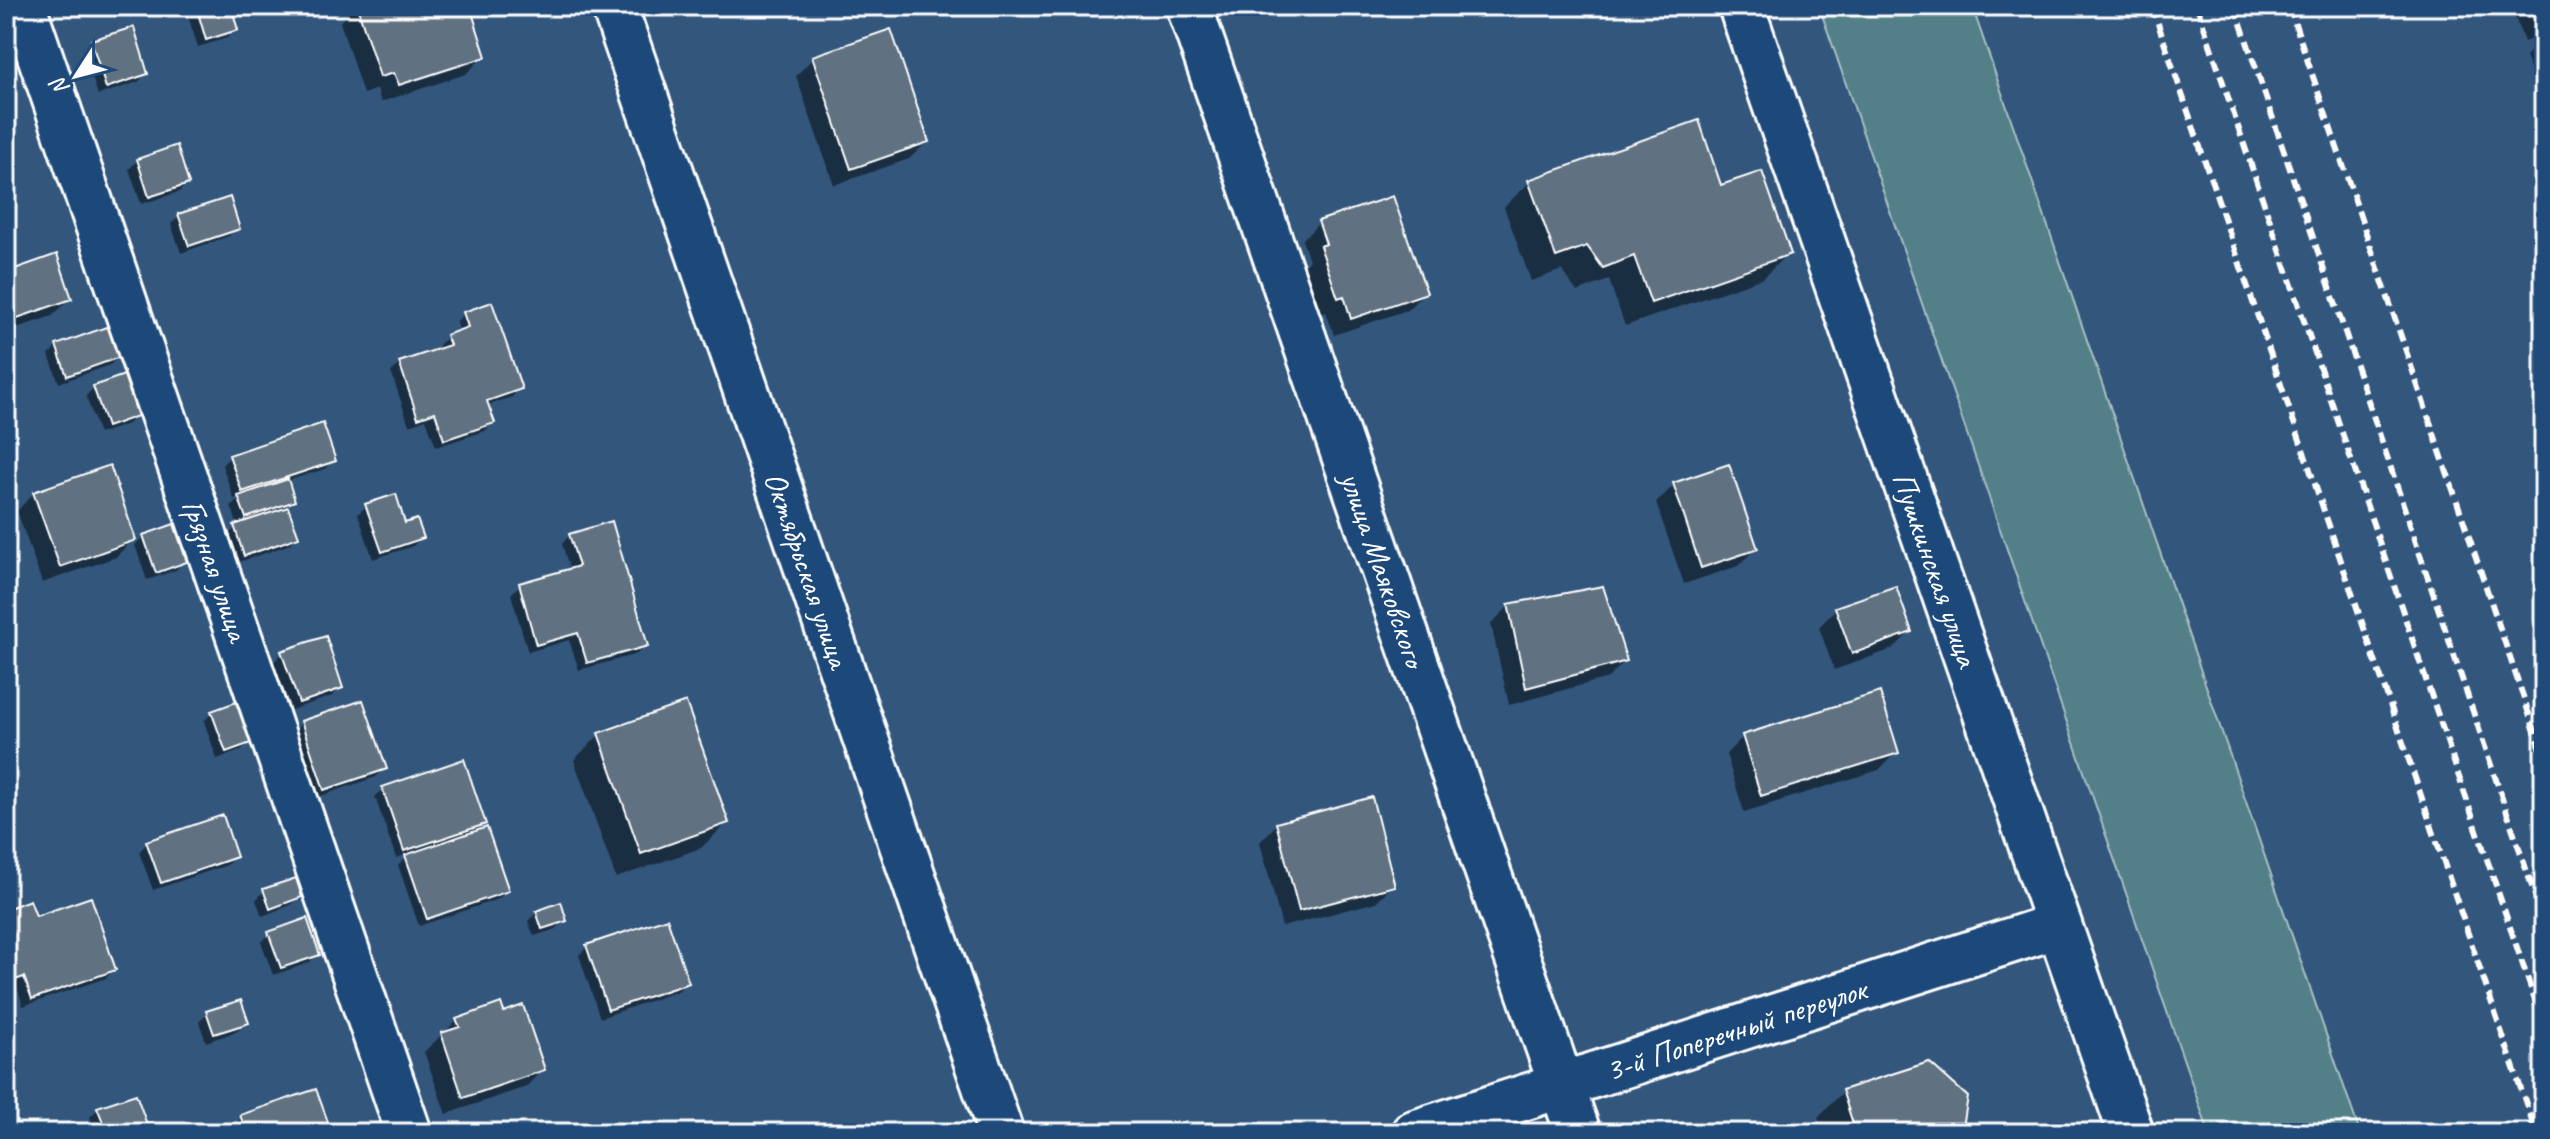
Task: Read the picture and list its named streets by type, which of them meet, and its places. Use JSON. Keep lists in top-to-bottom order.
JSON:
{
  "streets": {
    "street": [
      "Октябрьская улица",
      "улица Маяковского",
      "Пушкинская улица",
      "Грязная улица",
      "3-й Поперечный переулок"
    ]
  },
  "crossings": [
    ["улица Маяковского", "3-й Поперечный переулок"],
    ["Пушкинская улица", "3-й Поперечный переулок"]
  ],
  "north": "bottom left"
}
